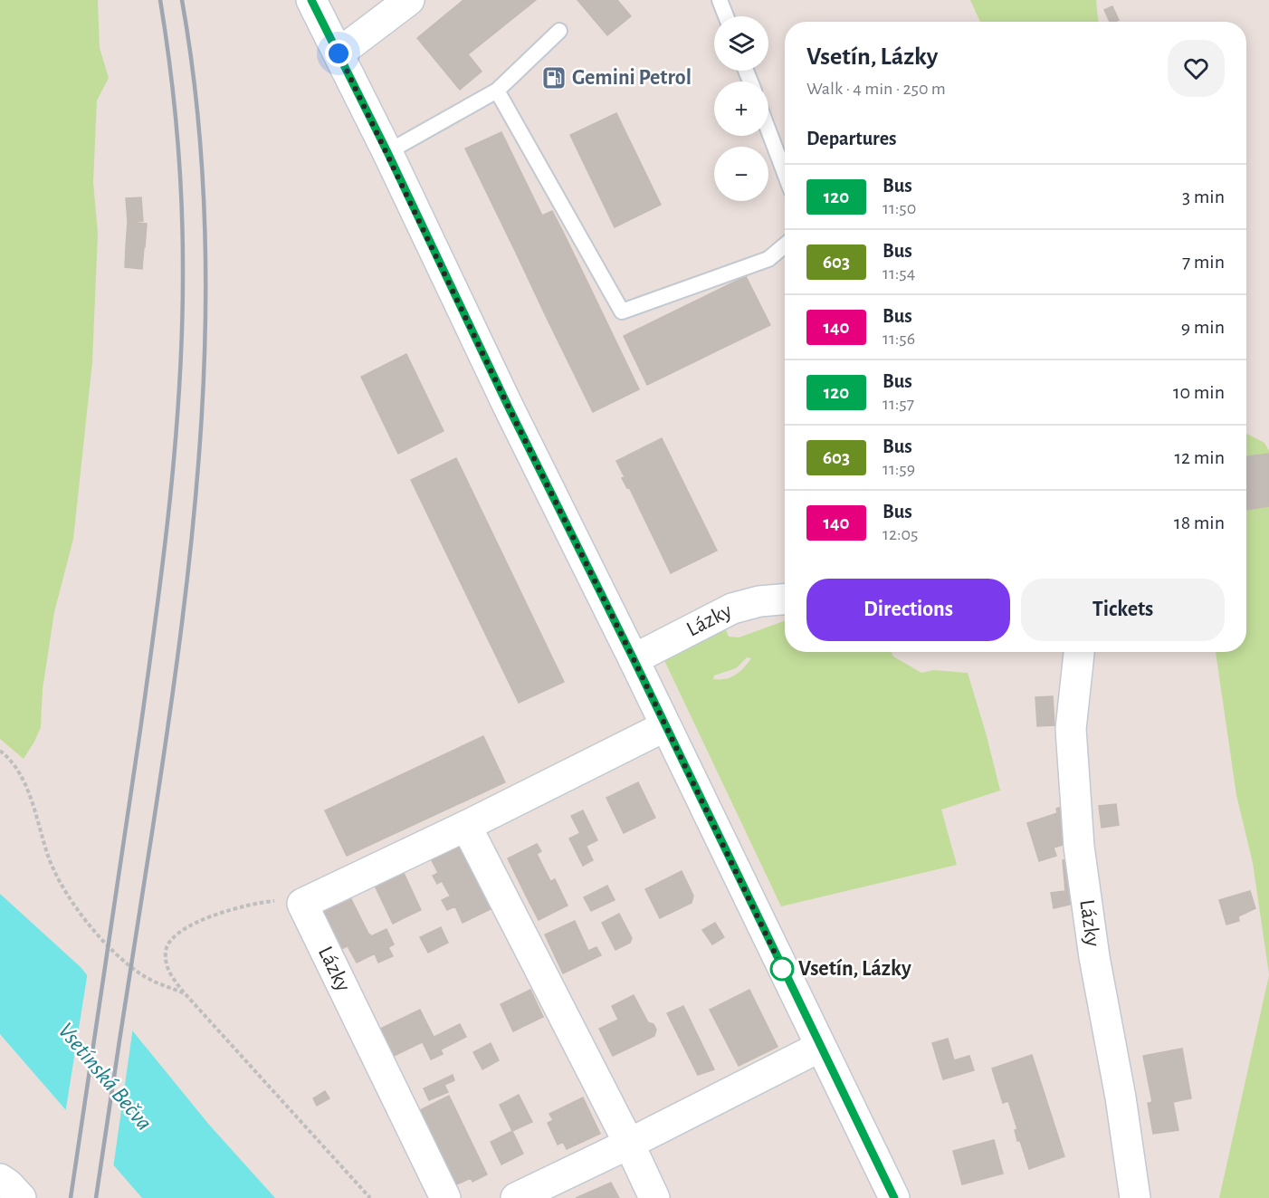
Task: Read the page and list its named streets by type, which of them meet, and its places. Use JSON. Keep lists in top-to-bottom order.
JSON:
{
  "streets": {
    "street": ["Lázky"]
  },
  "water": ["Vsetínská Bečva"],
  "places": {
    "fuel station": ["Gemini Petrol"],
    "other": ["Vsetín, Lázky"]
  },
  "lines": ["bus line 120"],
  "page": {
    "map_buttons": ["+", "−"],
    "heading": [
      ["Vsetín, Lázky", "Walk · 4 min · 250 m"],
      "Departures"
    ],
    "list": [
      {
        "mark": "120",
        "name": "Bus",
        "note": "11:50",
        "value": "3 min"
      },
      {
        "mark": "603",
        "name": "Bus",
        "note": "11:54",
        "value": "7 min"
      },
      {
        "mark": "140",
        "name": "Bus",
        "note": "11:56",
        "value": "9 min"
      },
      {
        "mark": "120",
        "name": "Bus",
        "note": "11:57",
        "value": "10 min"
      },
      {
        "mark": "603",
        "name": "Bus",
        "note": "11:59",
        "value": "12 min"
      },
      {
        "mark": "140",
        "name": "Bus",
        "note": "12:05",
        "value": "18 min"
      }
    ],
    "buttons": ["Directions", "Tickets"]
  }
}
